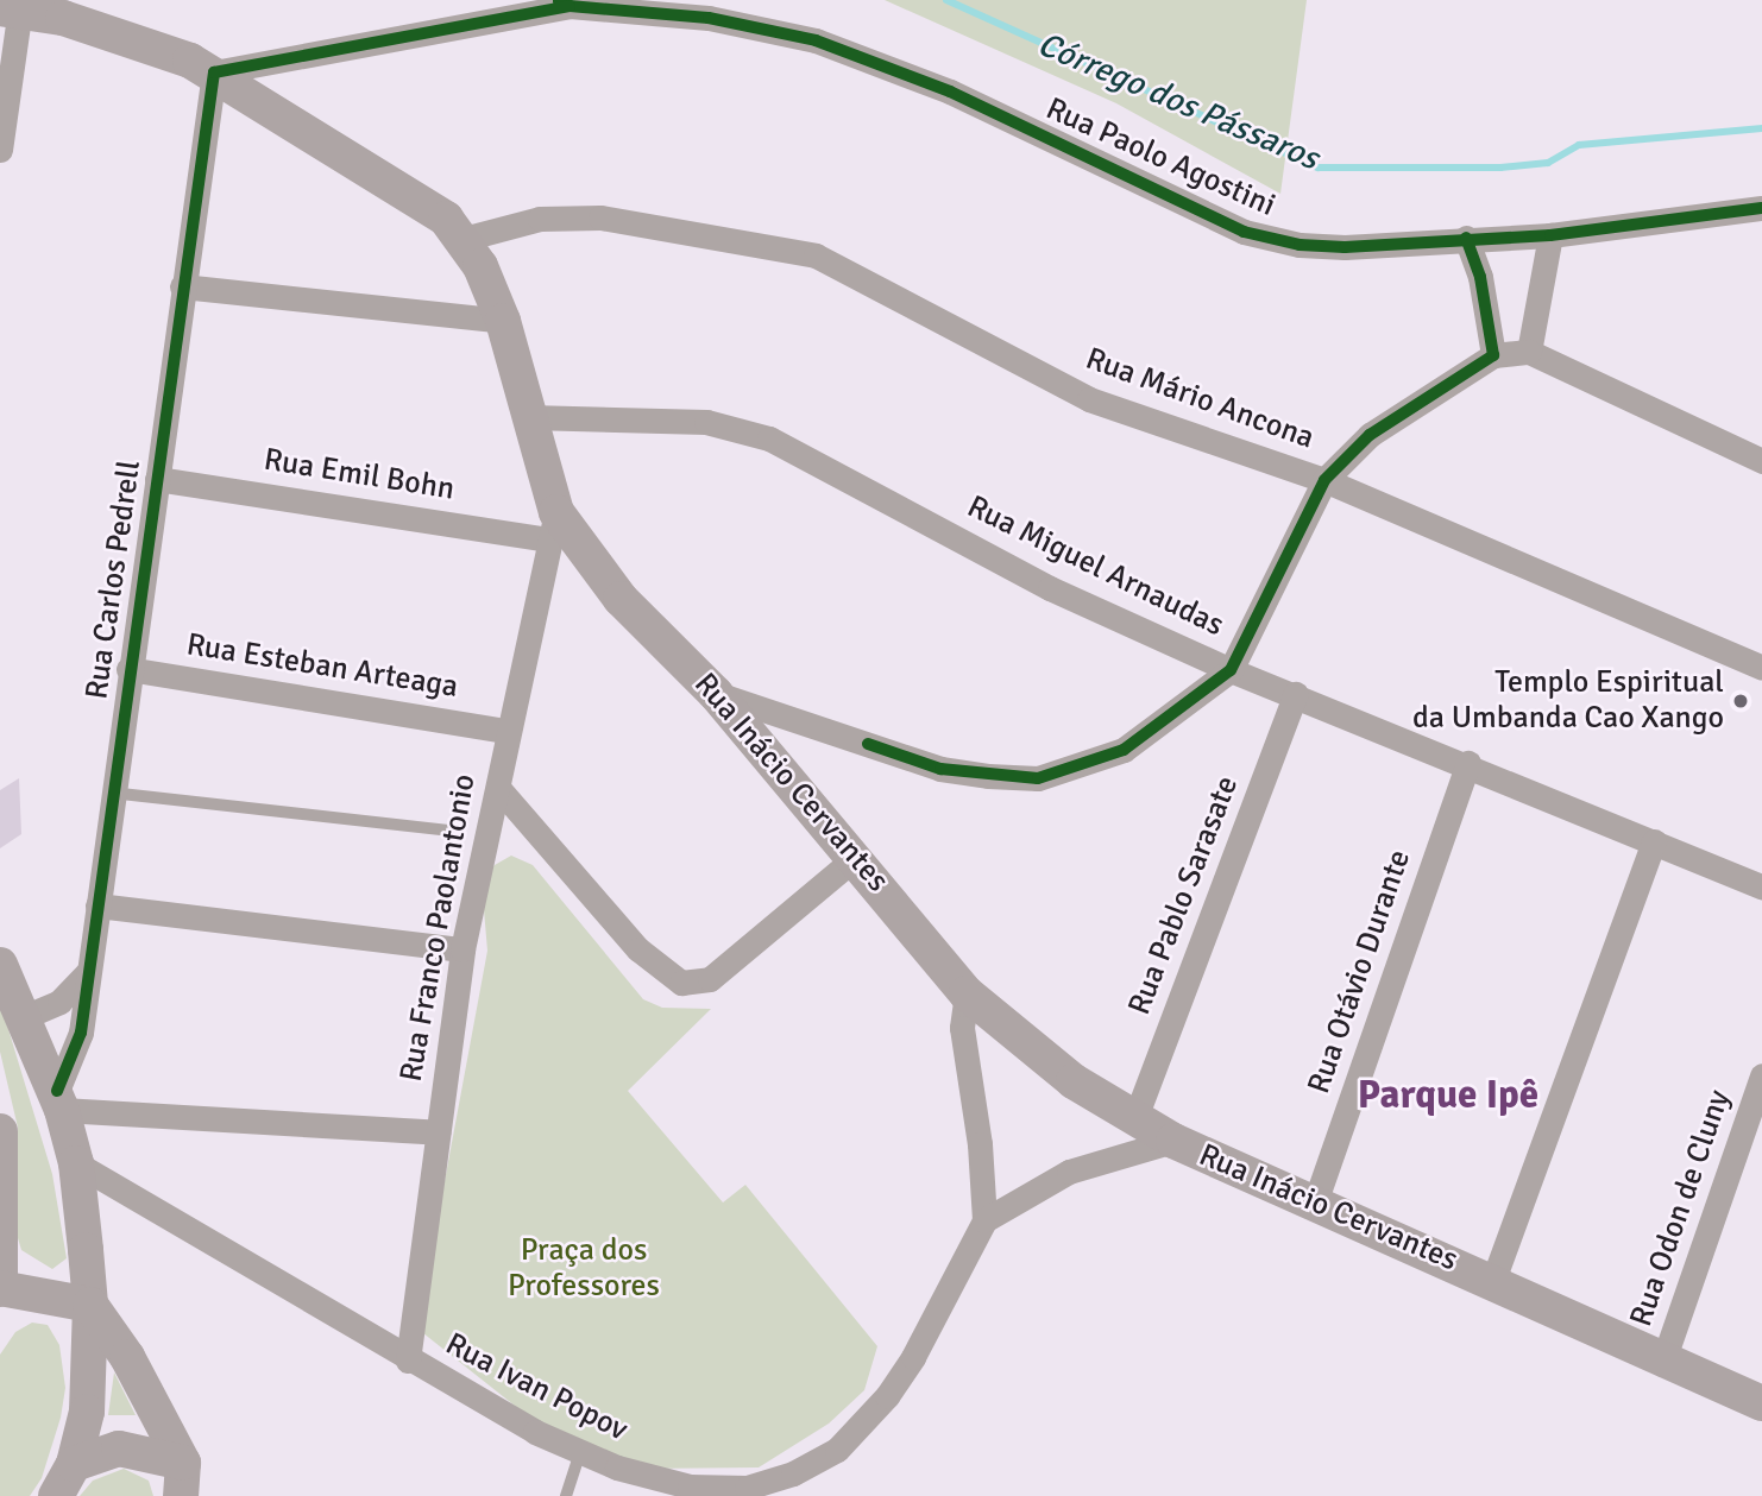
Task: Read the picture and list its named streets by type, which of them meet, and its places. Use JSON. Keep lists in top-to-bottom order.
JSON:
{
  "streets": {
    "main road": ["Rua Inácio Cervantes"],
    "street": [
      "Rua Paolo Agostini",
      "Rua Mário Ancona",
      "Rua Emil Bohn",
      "Rua Miguel Arnaudas",
      "Rua Carlos Pedrell",
      "Rua Esteban Arteaga",
      "Rua Pablo Sarasate",
      "Rua Franco Paolantonio",
      "Rua Otávio Durante",
      "Rua Odon de Cluny",
      "Rua Ivan Popov"
    ]
  },
  "crossings": [
    ["Rua Paolo Agostini", "Rua Carlos Pedrell"],
    ["Rua Paolo Agostini", "Rua Inácio Cervantes"],
    ["Rua Mário Ancona", "Rua Inácio Cervantes"],
    ["Rua Emil Bohn", "Rua Carlos Pedrell"],
    ["Rua Emil Bohn", "Rua Inácio Cervantes"],
    ["Rua Emil Bohn", "Rua Franco Paolantonio"],
    ["Rua Miguel Arnaudas", "Rua Inácio Cervantes"],
    ["Rua Miguel Arnaudas", "Rua Pablo Sarasate"],
    ["Rua Miguel Arnaudas", "Rua Otávio Durante"],
    ["Rua Carlos Pedrell", "Rua Esteban Arteaga"],
    ["Rua Carlos Pedrell", "Rua Inácio Cervantes"],
    ["Rua Esteban Arteaga", "Rua Franco Paolantonio"],
    ["Rua Inácio Cervantes", "Rua Pablo Sarasate"],
    ["Rua Inácio Cervantes", "Rua Franco Paolantonio"],
    ["Rua Inácio Cervantes", "Rua Otávio Durante"],
    ["Rua Inácio Cervantes", "Rua Odon de Cluny"],
    ["Rua Franco Paolantonio", "Rua Ivan Popov"]
  ],
  "districts": ["Parque Ipê"],
  "water": ["Córrego dos Pássaros"],
  "parks": ["Praça dos Professores"],
  "places": ["Templo Espiritual da Umbanda Cao Xango"]
}
